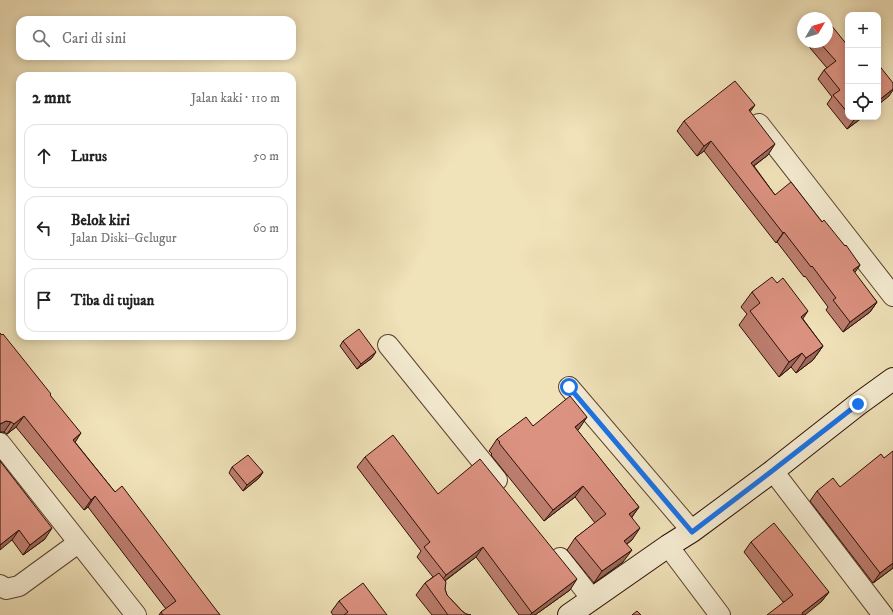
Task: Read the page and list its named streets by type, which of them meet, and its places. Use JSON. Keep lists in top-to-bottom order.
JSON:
{
  "north": "top right",
  "page": {
    "map_buttons": ["+", "−"],
    "search": "Cari di sini",
    "heading": ["2 mnt", "Jalan kaki · 110 m"],
    "list": [
      ["Lurus", "50 m"],
      ["Belok kiri", "Jalan Diski–Gelugur", "60 m"],
      "Tiba di tujuan"
    ]
  }
}
